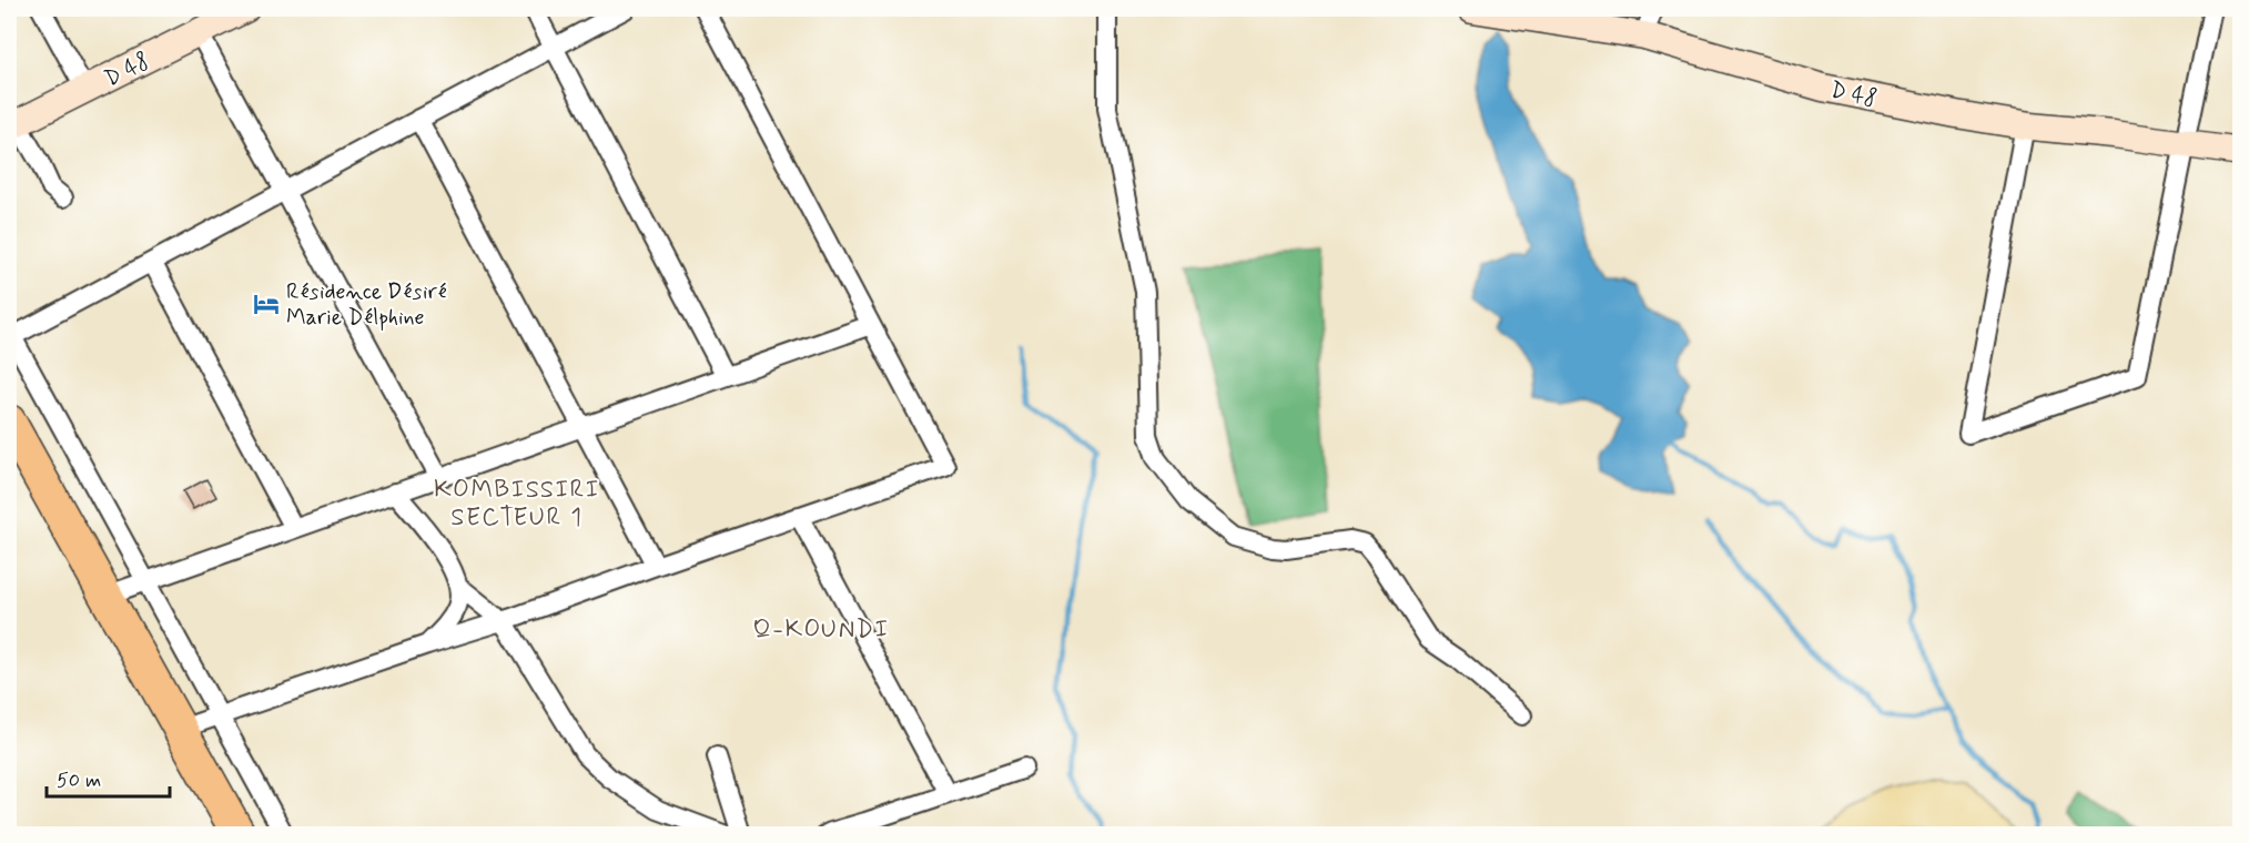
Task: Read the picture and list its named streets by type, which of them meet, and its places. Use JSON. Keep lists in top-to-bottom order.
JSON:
{
  "streets": {
    "street": ["D 48"]
  },
  "districts": ["KOMBISSIRI SECTEUR 1", "Q-KOUNDI"],
  "places": {
    "hotel": ["Résidence Désiré Marie Délphine"]
  },
  "scale_bar": "50 m"
}
